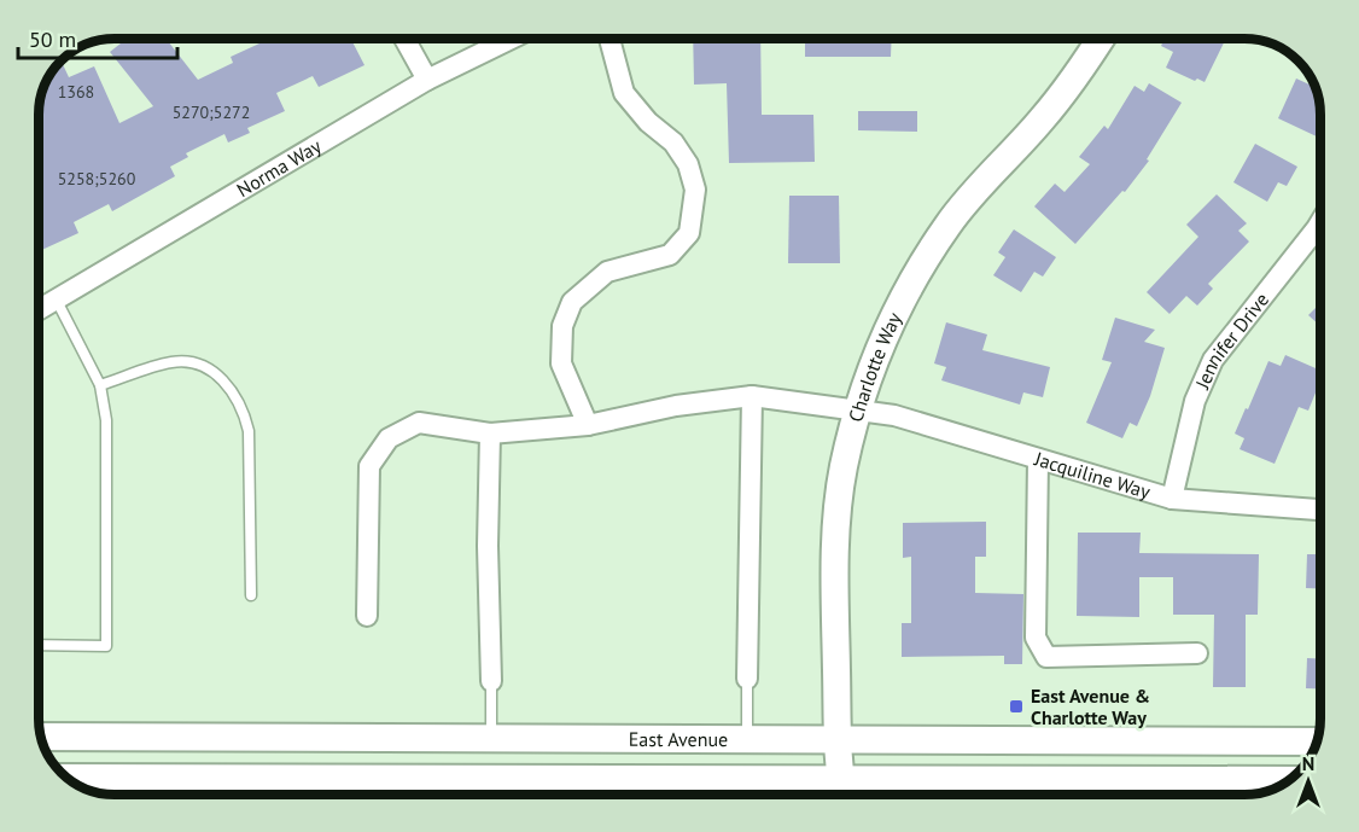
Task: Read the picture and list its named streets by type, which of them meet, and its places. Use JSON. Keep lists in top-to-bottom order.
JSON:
{
  "streets": {
    "main road": ["Charlotte Way", "East Avenue"],
    "street": ["Norma Way", "Jennifer Drive", "Jacquiline Way"]
  },
  "crossings": [
    ["Jennifer Drive", "Jacquiline Way"],
    ["Charlotte Way", "Jacquiline Way"],
    ["Charlotte Way", "East Avenue"]
  ],
  "places": {
    "transit": ["East Avenue & Charlotte Way"]
  },
  "house_numbers": ["1368", "5270;5272", "5258;5260"],
  "scale_bar": "50 m",
  "north": "top"
}
